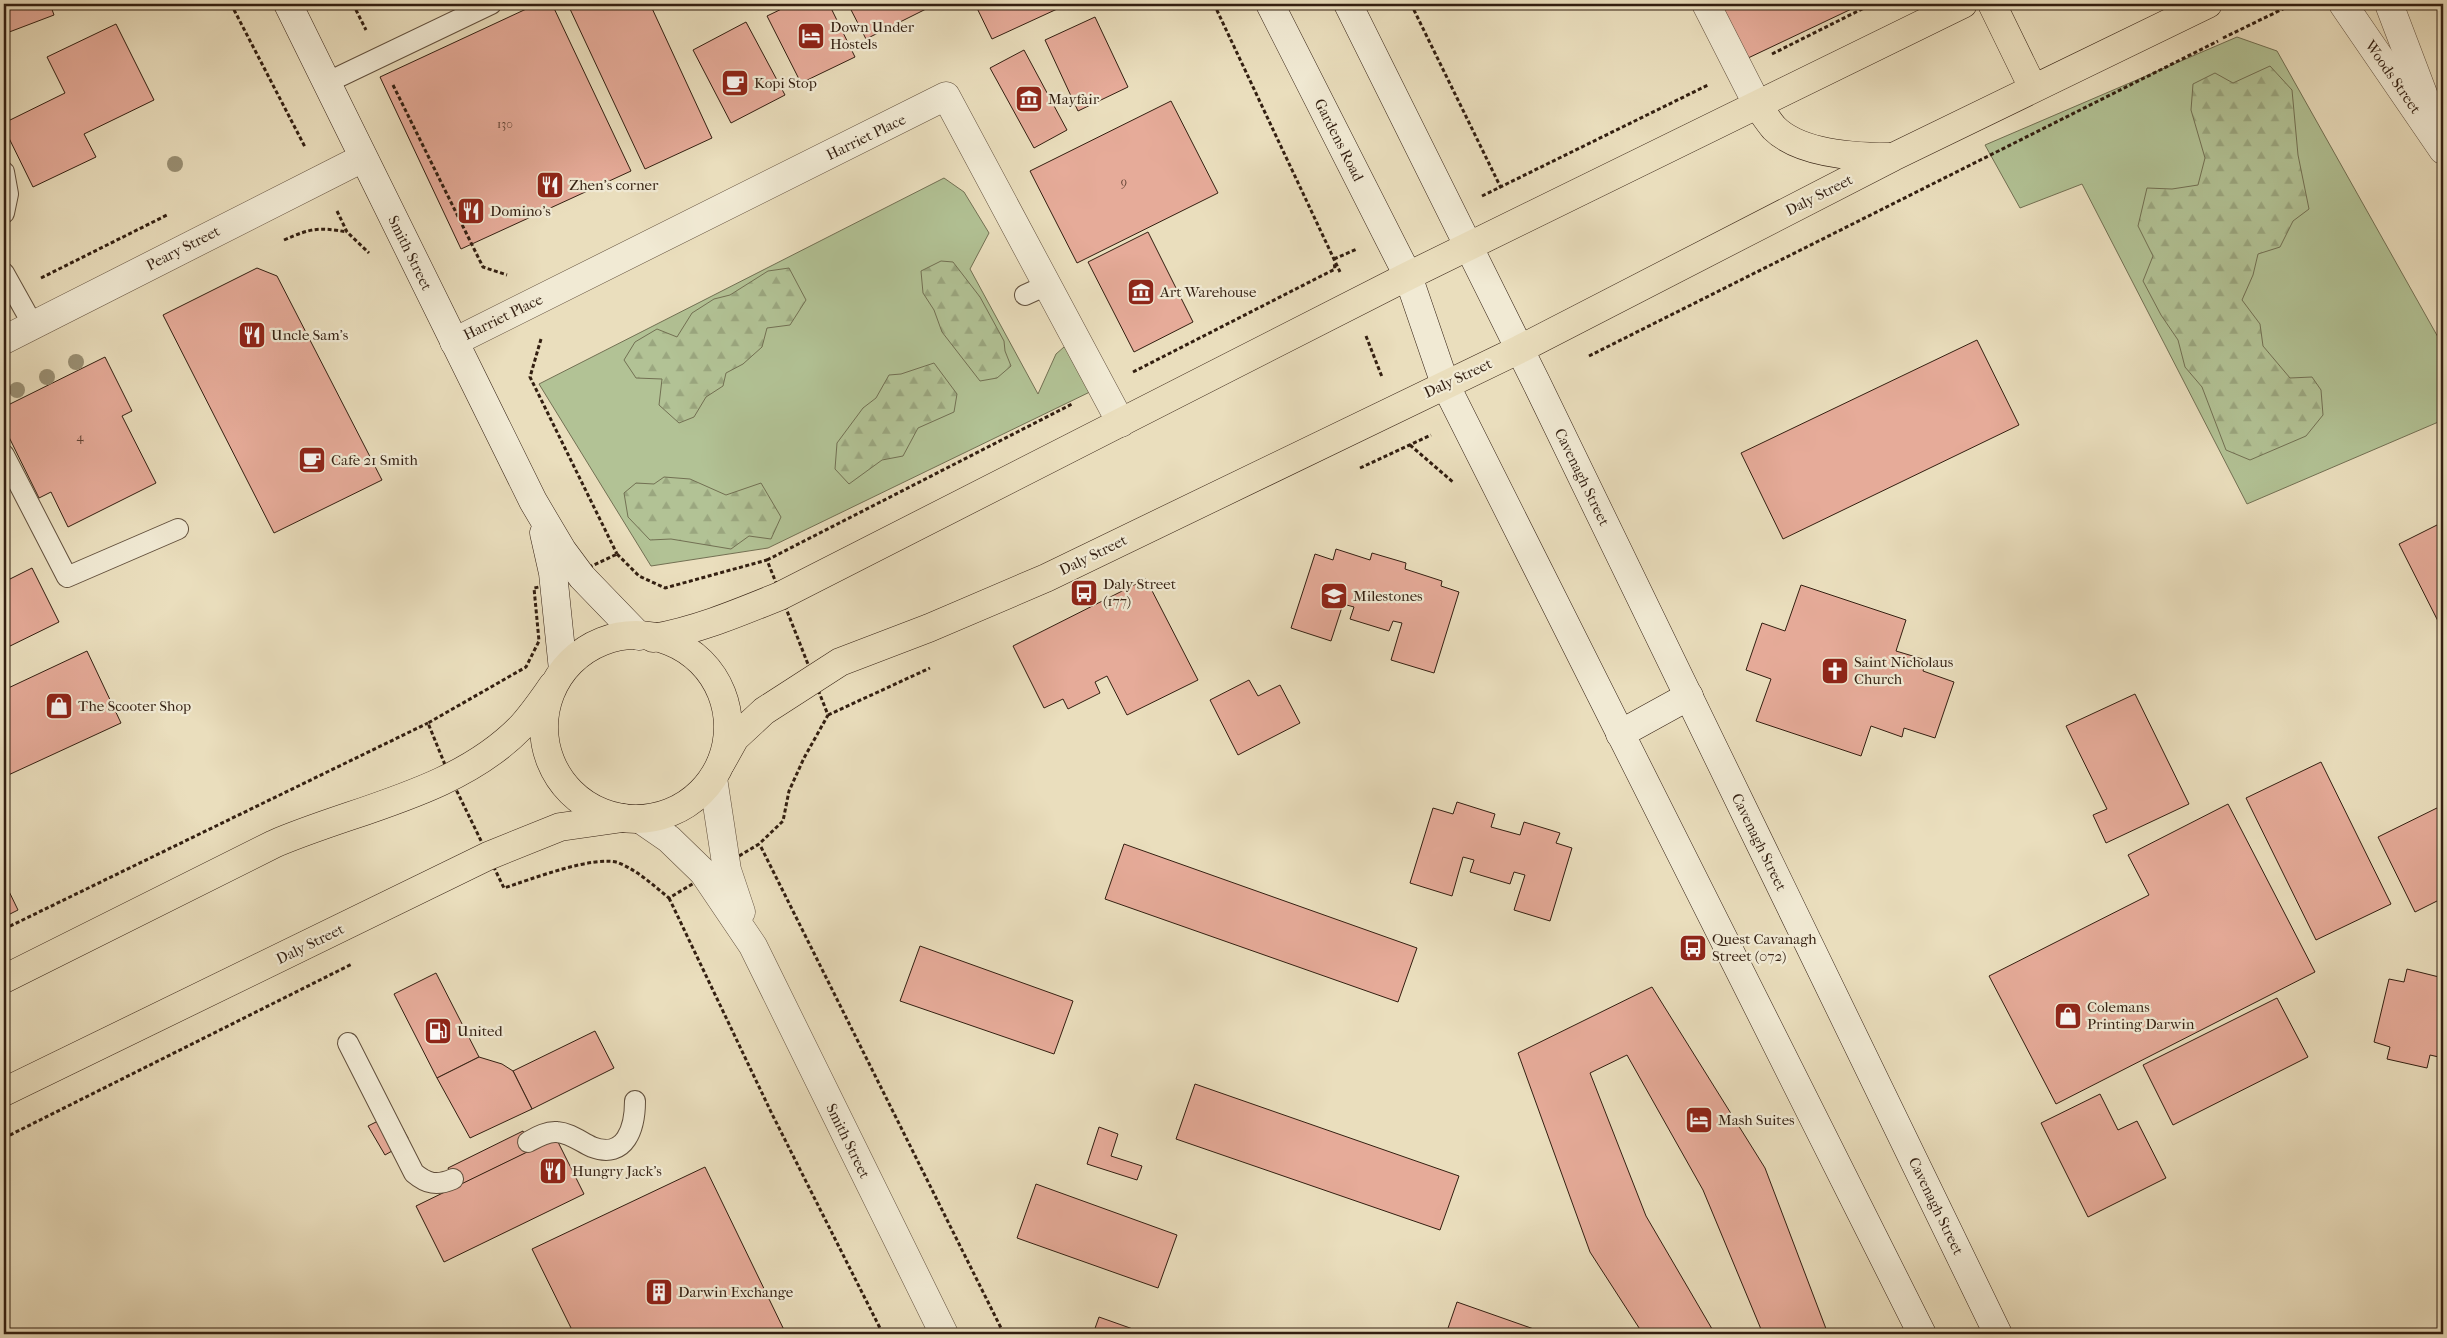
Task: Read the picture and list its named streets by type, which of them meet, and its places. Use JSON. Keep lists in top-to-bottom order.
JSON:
{
  "streets": {
    "main road": ["Daly Street"],
    "street": [
      "Woods Street",
      "Harriet Place",
      "Gardens Road",
      "Peary Street",
      "Smith Street",
      "Cavenagh Street"
    ]
  },
  "crossings": [
    ["Harriet Place", "Smith Street"],
    ["Gardens Road", "Daly Street"],
    ["Daly Street", "Smith Street"],
    ["Daly Street", "Cavenagh Street"],
    ["Peary Street", "Smith Street"]
  ],
  "places": {
    "hotel": ["Down Under Hostels", "Mash Suites"],
    "cafe": ["Kopi Stop", "Cafe 21 Smith"],
    "museum": ["Mayfair", "Art Warehouse"],
    "restaurant": [
      "Zhen's corner",
      "Domino's",
      "Uncle Sam's",
      "Hungry Jack's"
    ],
    "bus stop": ["Daly Street (177)", "Quest Cavanagh Street (072)"],
    "school or university": ["Milestones"],
    "church": ["Saint Nicholaus Church"],
    "shop": ["The Scooter Shop", "Colemans Printing Darwin"],
    "fuel station": ["United"],
    "building": ["Darwin Exchange"]
  },
  "house_numbers": ["130", "9", "4"]
}
